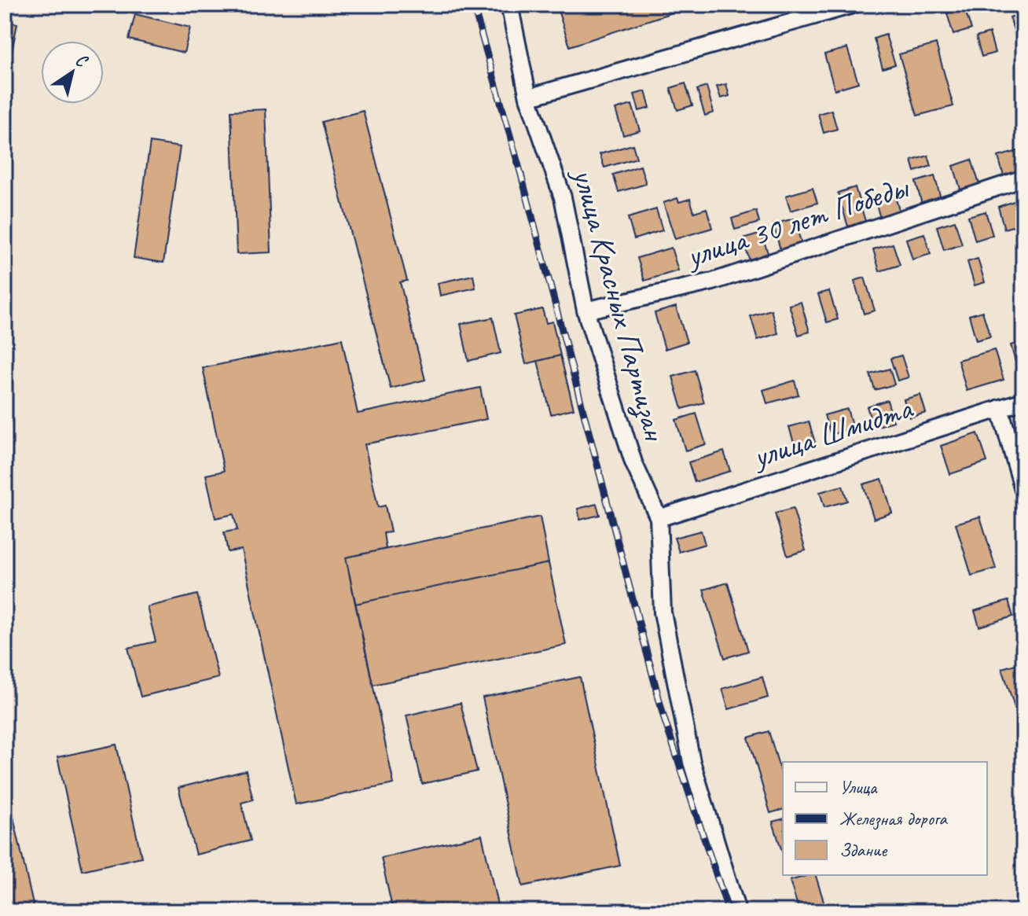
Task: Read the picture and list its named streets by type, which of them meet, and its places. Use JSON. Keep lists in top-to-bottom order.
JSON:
{
  "streets": {
    "street": ["улица 30 лет Победы", "улица Красных Партизан", "улица Шмидта"]
  },
  "crossings": [
    ["улица 30 лет Победы", "улица Красных Партизан"],
    ["улица Красных Партизан", "улица Шмидта"]
  ],
  "legend": ["Улица", "Железная дорога", "Здание"],
  "north": "top right"
}
